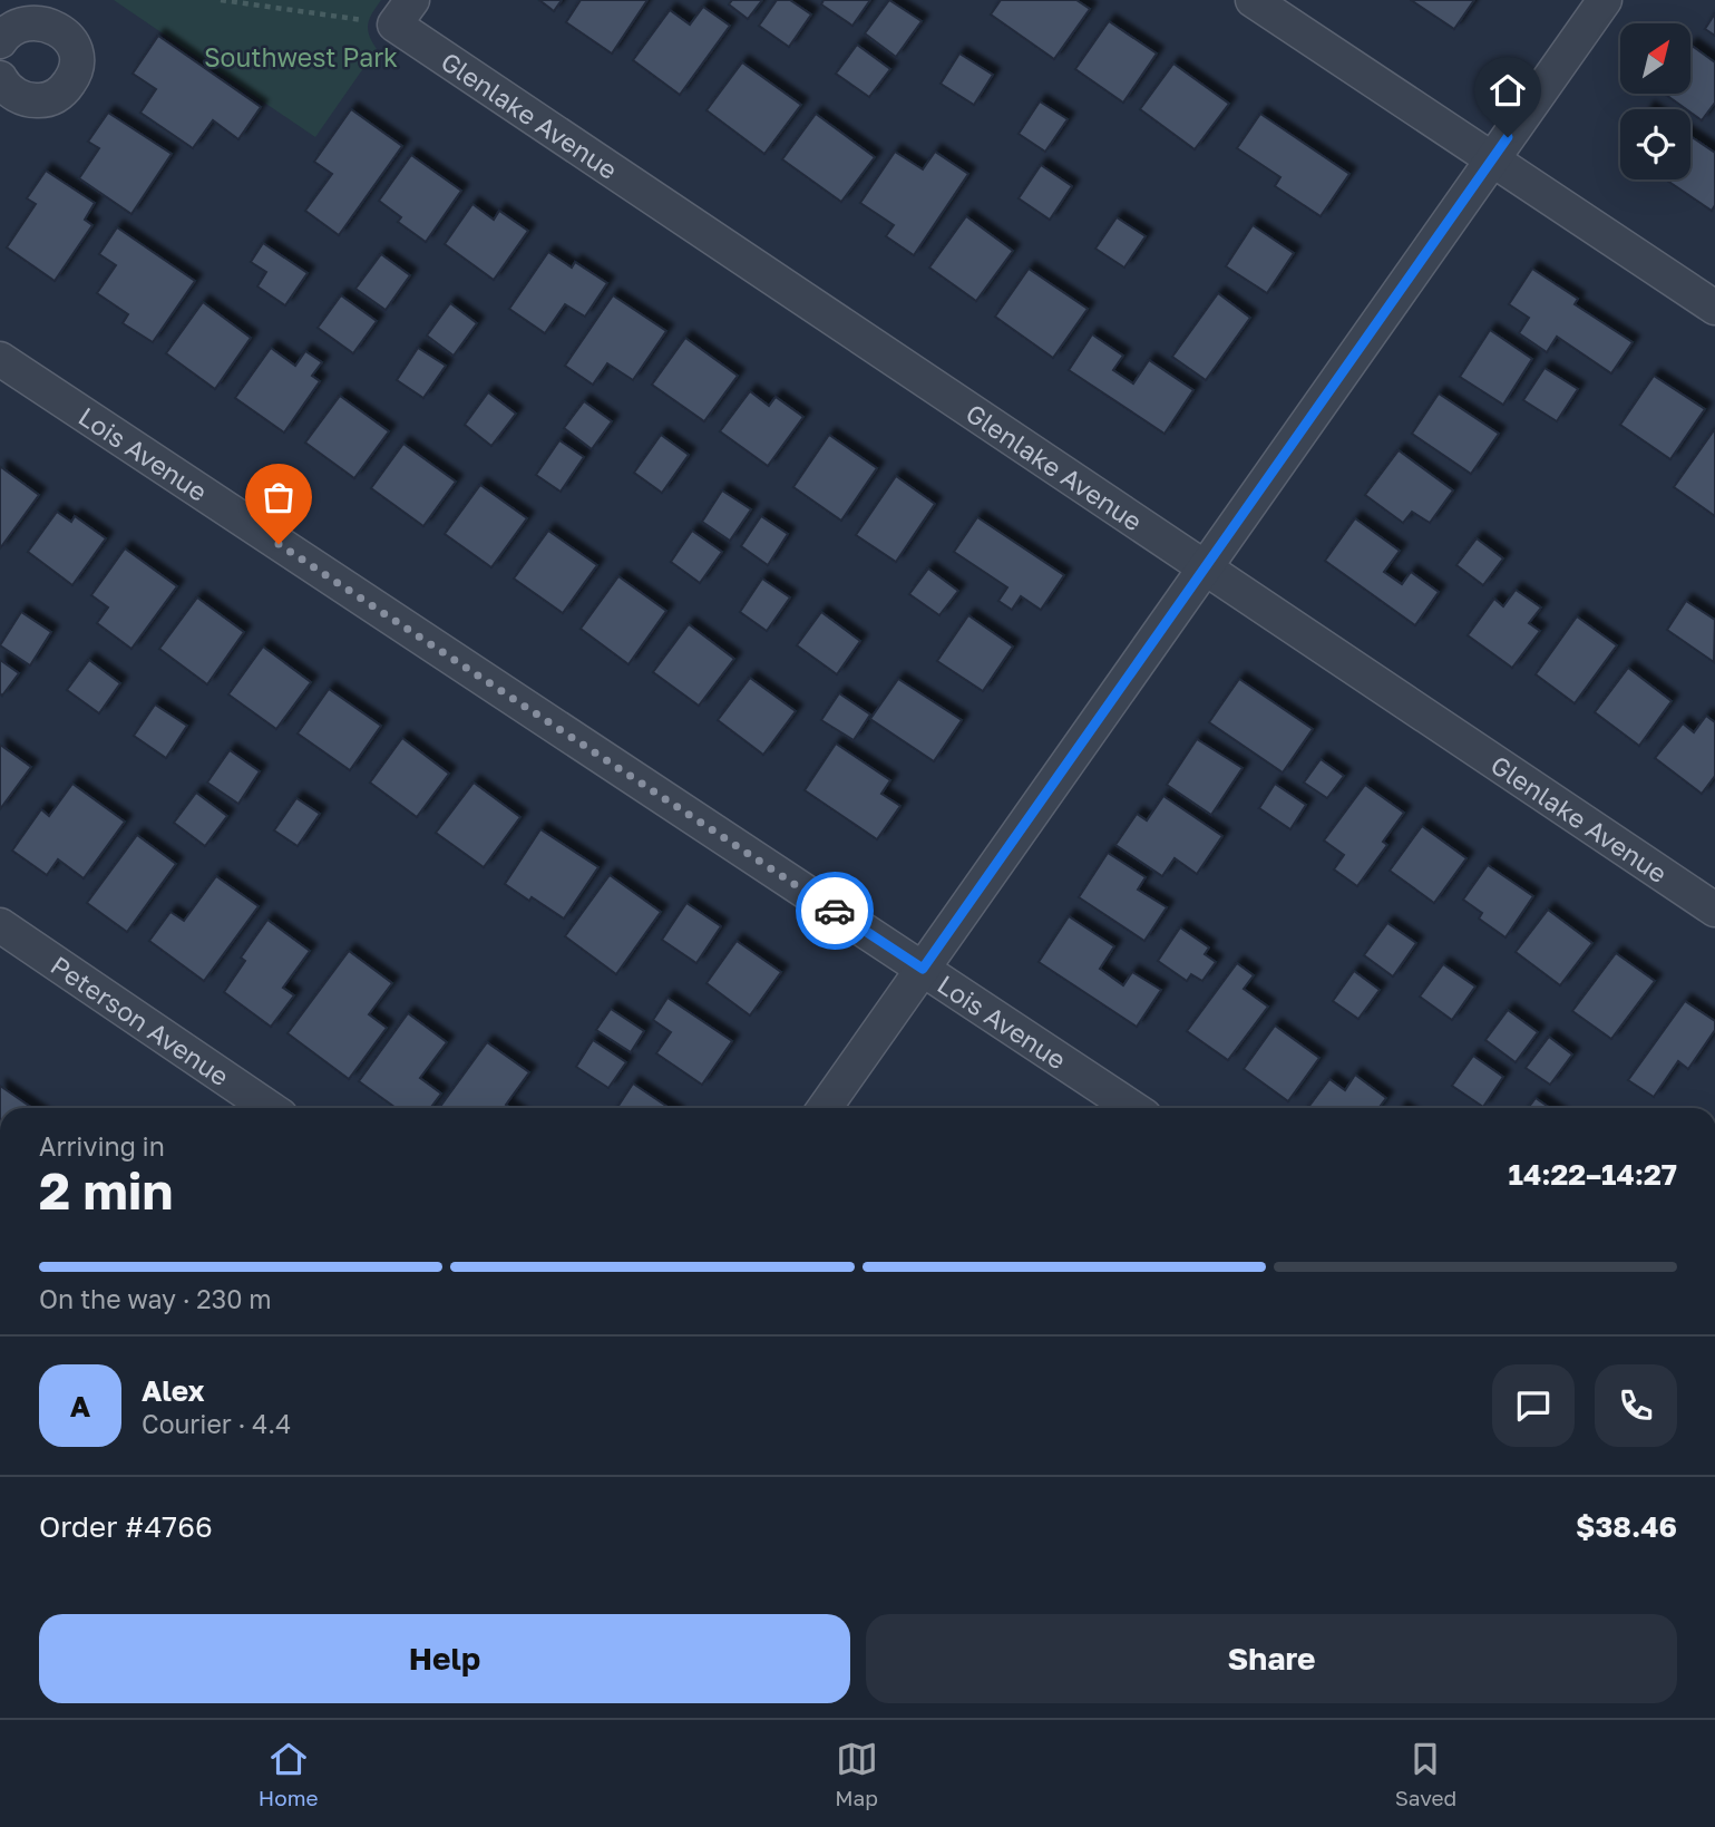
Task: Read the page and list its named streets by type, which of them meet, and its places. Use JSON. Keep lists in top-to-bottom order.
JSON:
{
  "streets": {
    "street": ["Glenlake Avenue", "Lois Avenue", "Peterson Avenue"]
  },
  "parks": ["Southwest Park"],
  "north": "top right",
  "page": {
    "heading": ["2 min", "Arriving in", "14:22–14:27"],
    "panel": [
      "Alex",
      "Courier · 4.4",
      "Order #4766",
      "$38.46"
    ],
    "bar": "On the way · 230 m",
    "round": "A",
    "buttons": ["Help", "Share"],
    "tabs": ["Home", "Map", "Saved"]
  }
}
